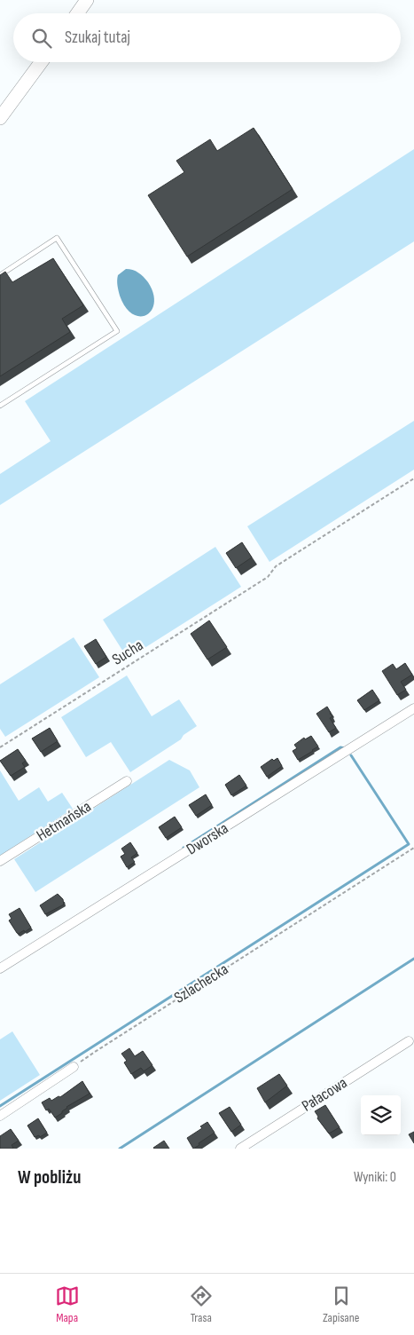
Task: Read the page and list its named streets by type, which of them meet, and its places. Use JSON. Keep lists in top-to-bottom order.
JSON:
{
  "streets": {
    "street": ["Hetmańska", "Dworska", "Pałacowa"],
    "path": ["Sucha", "Szlachecka"]
  },
  "page": {
    "search": "Szukaj tutaj",
    "heading": ["W pobliżu", "Wyniki: 0"],
    "nav": ["Mapa", "Trasa", "Zapisane"]
  }
}
